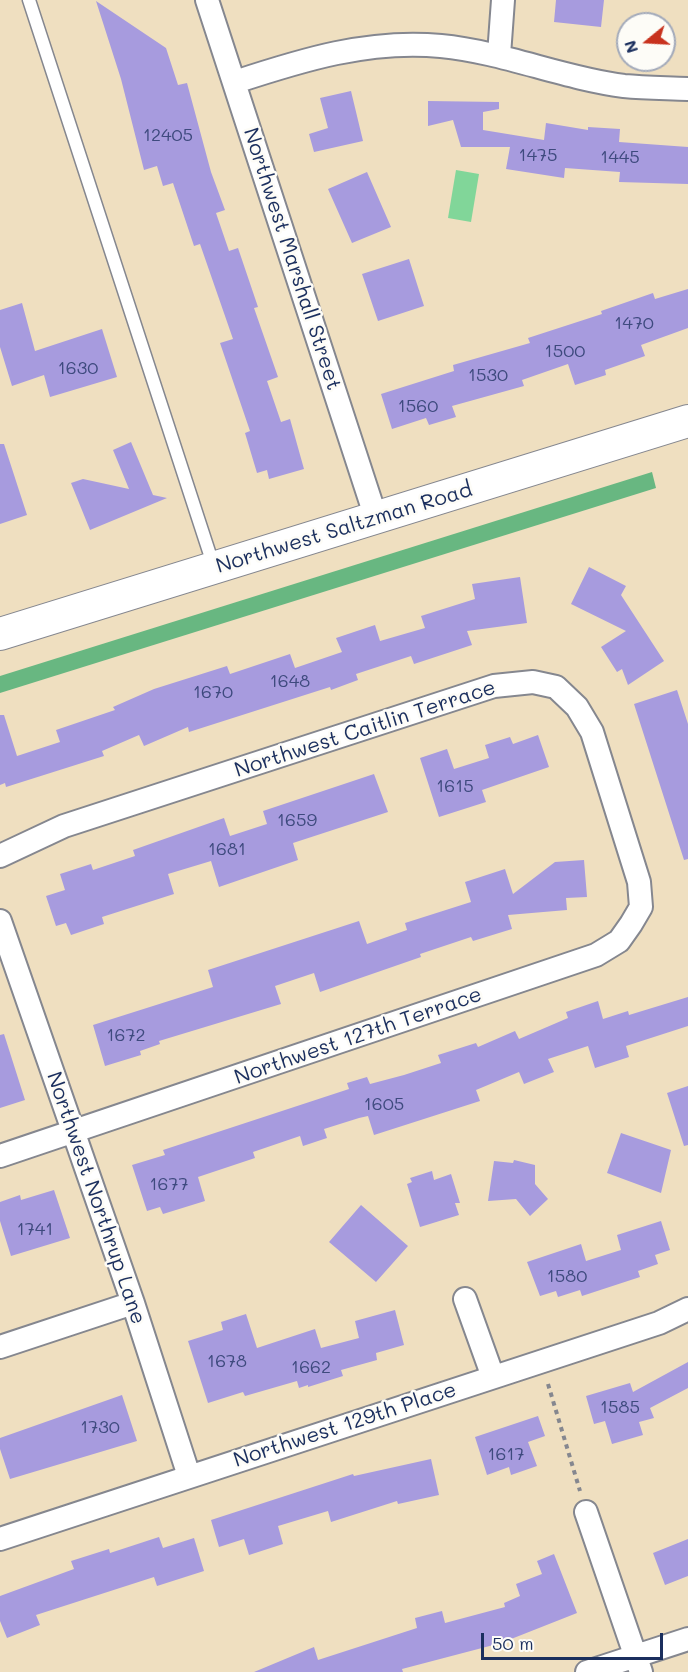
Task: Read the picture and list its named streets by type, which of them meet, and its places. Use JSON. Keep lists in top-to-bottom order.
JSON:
{
  "streets": {
    "main road": ["Northwest Saltzman Road"],
    "street": [
      "Northwest Marshall Street",
      "Northwest Caitlin Terrace",
      "Northwest 127th Terrace",
      "Northwest Northrup Lane",
      "Northwest 129th Place"
    ]
  },
  "crossings": [
    ["Northwest Marshall Street", "Northwest Saltzman Road"],
    ["Northwest Caitlin Terrace", "Northwest 127th Terrace"],
    ["Northwest 127th Terrace", "Northwest Northrup Lane"],
    ["Northwest Northrup Lane", "Northwest 129th Place"]
  ],
  "house_numbers": [
    "12405",
    "1475",
    "1445",
    "1470",
    "1500",
    "1630",
    "1530",
    "1560",
    "1648",
    "1670",
    "1615",
    "1659",
    "1681",
    "1672",
    "1605",
    "1677",
    "1741",
    "1580",
    "1678",
    "1662",
    "1585",
    "1730",
    "1617"
  ],
  "scale_bar": "50 m",
  "north": "left"
}
